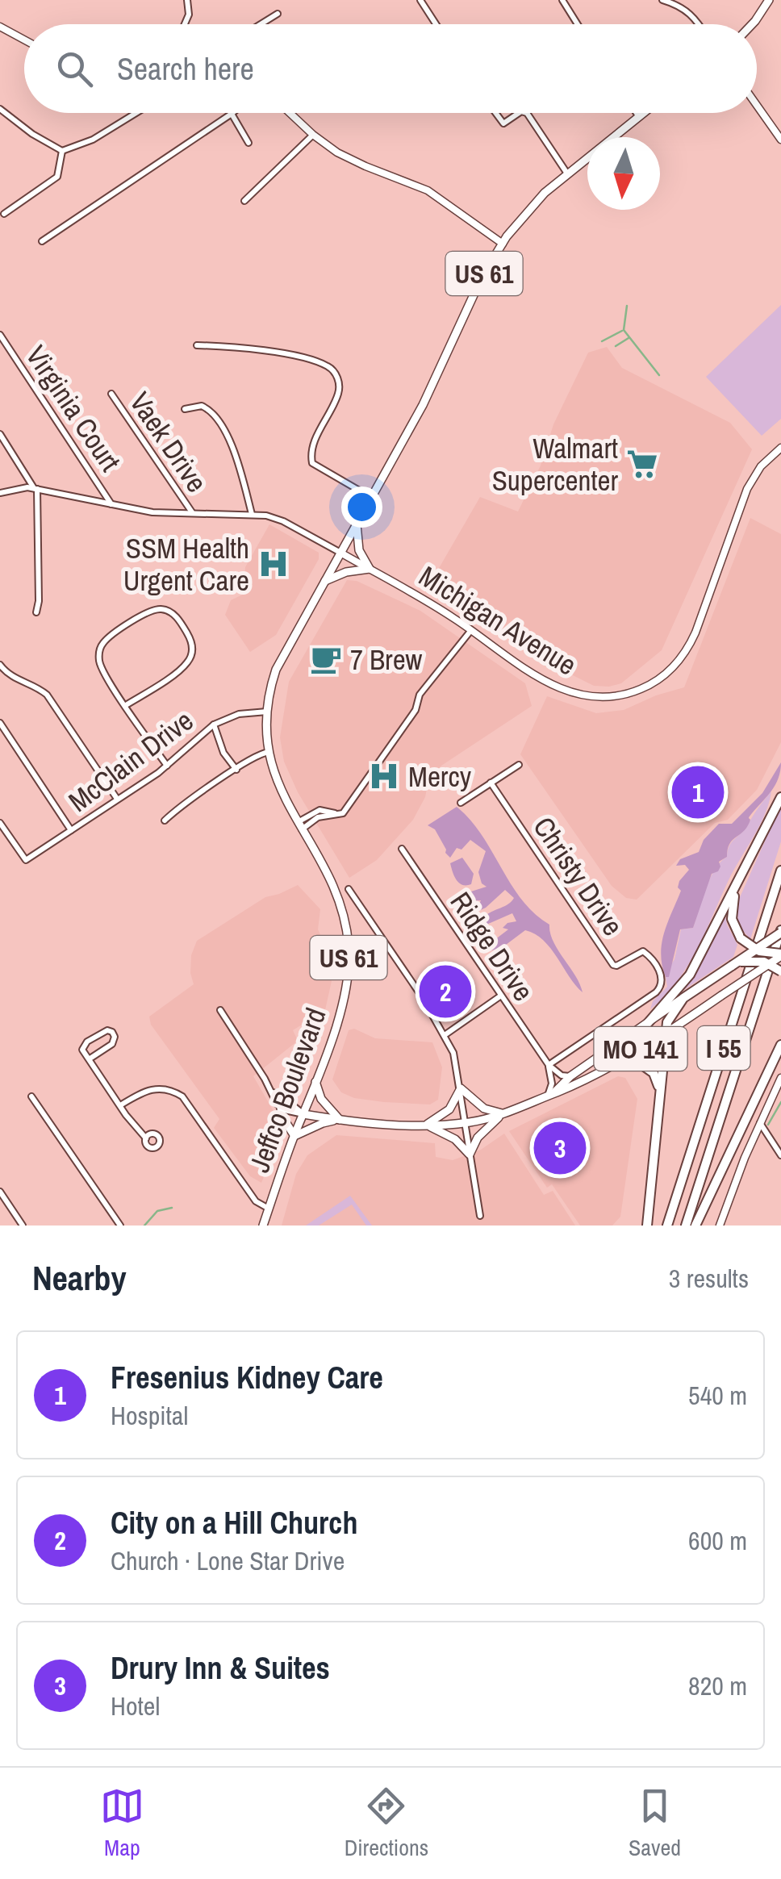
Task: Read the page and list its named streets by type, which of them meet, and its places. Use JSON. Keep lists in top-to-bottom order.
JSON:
{
  "streets": {
    "highway": ["I 55", "MO 141"],
    "main road": ["US 61", "Jeffco Boulevard"],
    "street": [
      "Virginia Court",
      "Vaek Drive",
      "Michigan Avenue",
      "McClain Drive",
      "Christy Drive",
      "Ridge Drive"
    ]
  },
  "crossings": [
    ["Michigan Avenue", "Jeffco Boulevard"],
    ["McClain Drive", "Jeffco Boulevard"],
    ["Christy Drive", "Ridge Drive"],
    ["Ridge Drive", "MO 141"],
    ["I 55", "MO 141"],
    ["MO 141", "Jeffco Boulevard"]
  ],
  "places": {
    "supermarket": ["Walmart Supercenter"],
    "hospital": ["SSM Health Urgent Care", "Mercy"],
    "cafe": ["7 Brew"]
  },
  "north": "bottom",
  "page": {
    "search": "Search here",
    "pins": ["1", "2", "3"],
    "heading": ["Nearby", "3 results"],
    "list": [
      {
        "mark": "1",
        "name": "Fresenius Kidney Care",
        "note": "Hospital",
        "value": "540 m"
      },
      {
        "mark": "2",
        "name": "City on a Hill Church",
        "note": "Church · Lone Star Drive",
        "value": "600 m"
      },
      {
        "mark": "3",
        "name": "Drury Inn & Suites",
        "note": "Hotel",
        "value": "820 m"
      }
    ],
    "nav": ["Map", "Directions", "Saved"]
  }
}
